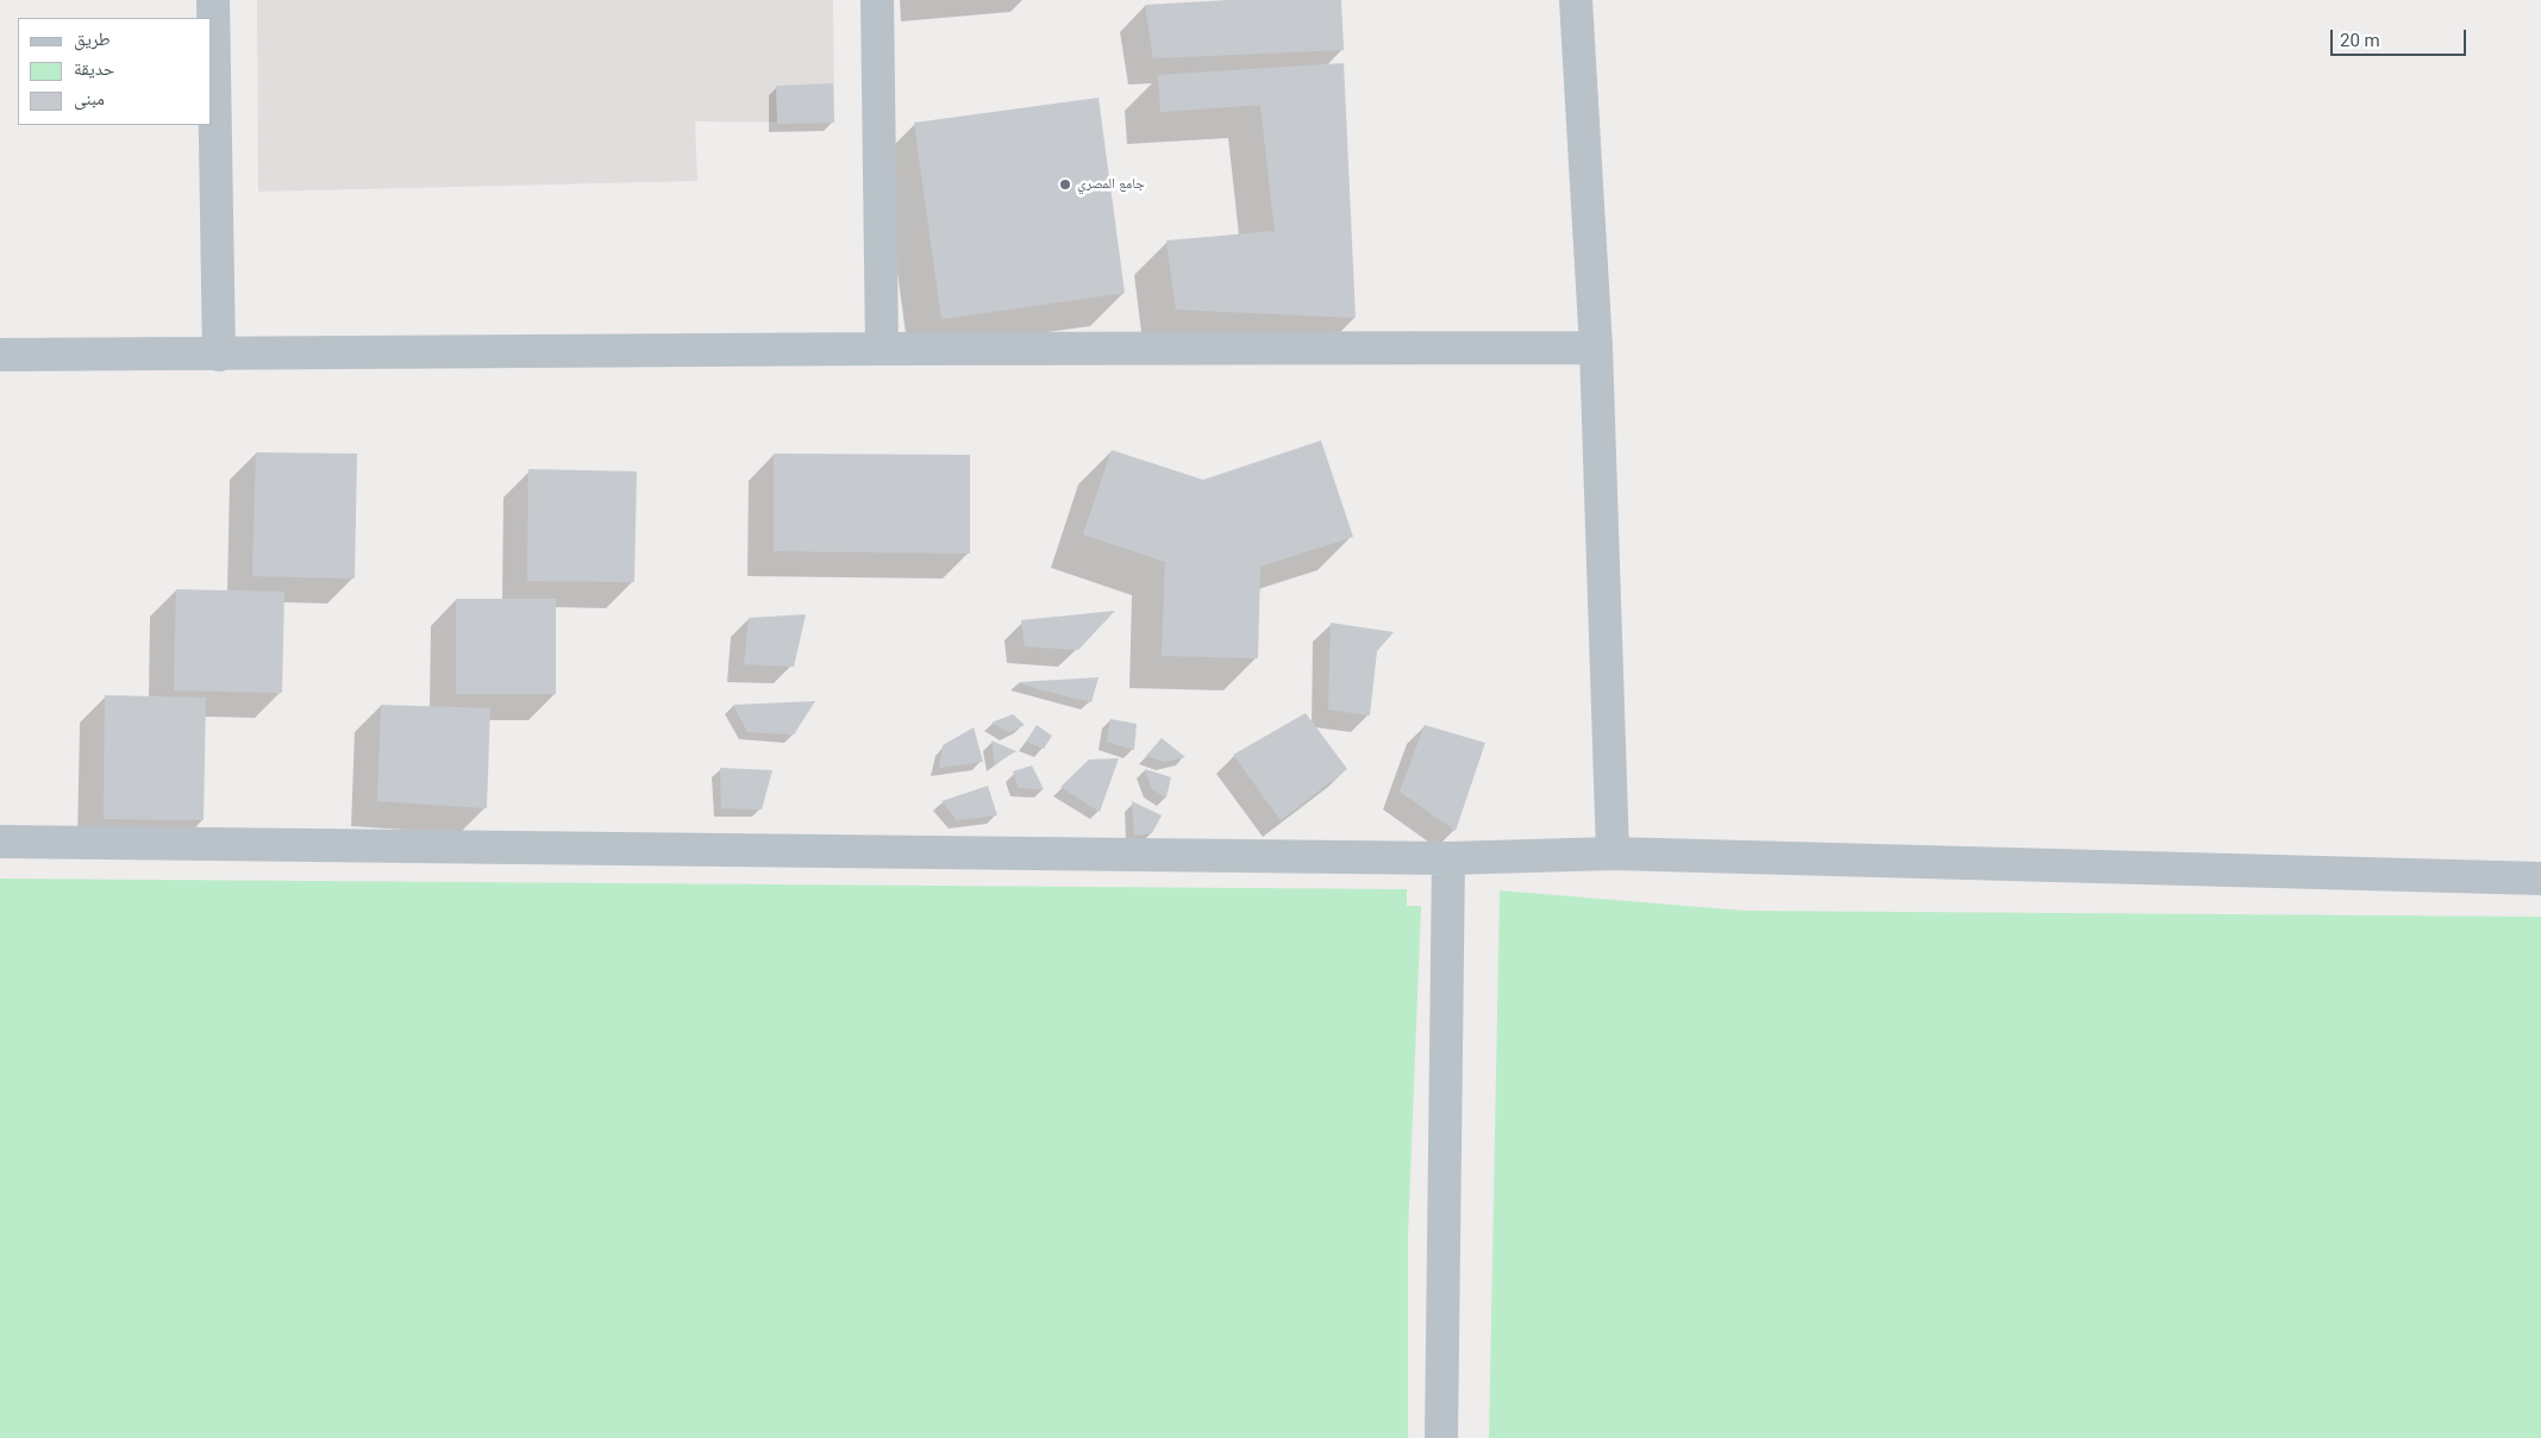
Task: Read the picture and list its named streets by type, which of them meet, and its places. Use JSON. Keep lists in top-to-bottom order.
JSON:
{
  "places": ["جامع المصري"],
  "legend": ["طريق", "حديقة", "مبنى"],
  "scale_bar": "20 m"
}
